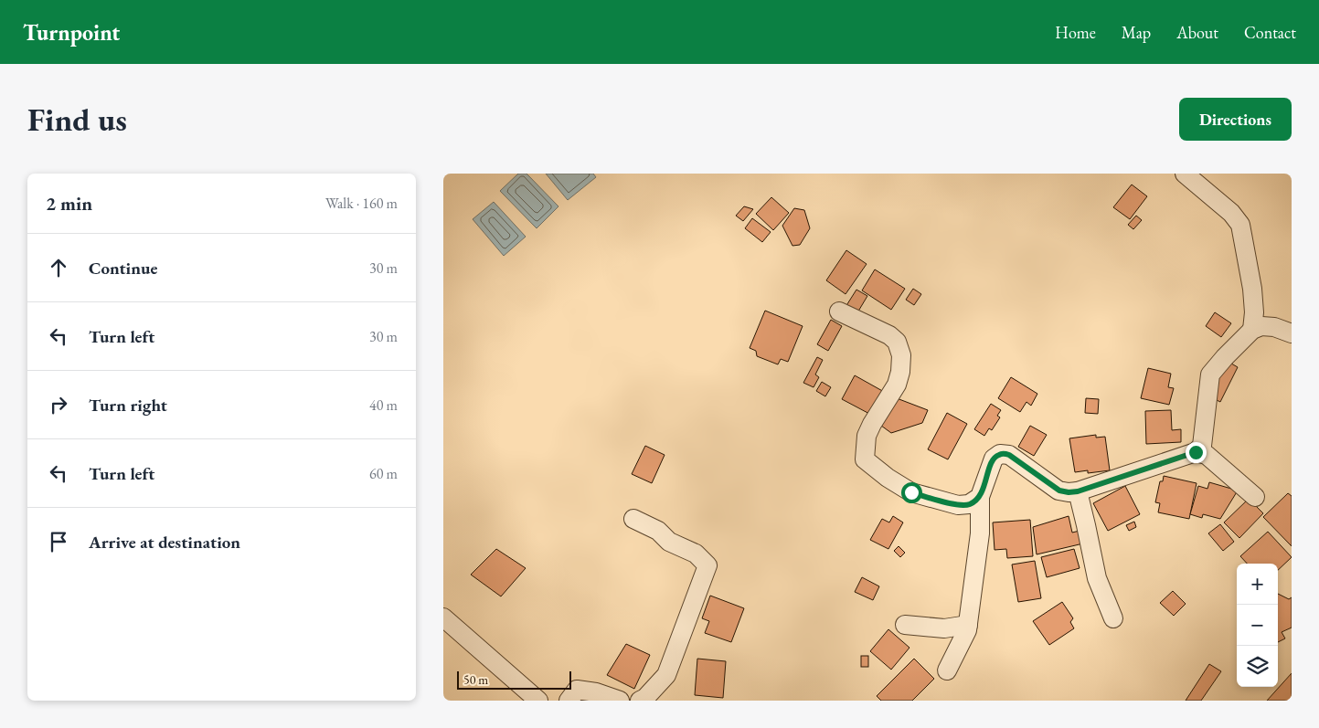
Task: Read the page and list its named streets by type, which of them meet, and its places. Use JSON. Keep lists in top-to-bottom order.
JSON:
{
  "scale_bar": "50 m",
  "page": {
    "header": "Turnpoint",
    "nav": [
      "Home",
      "Map",
      "About",
      "Contact"
    ],
    "buttons": "Directions",
    "title": "Find us",
    "heading": ["2 min", "Walk · 160 m"],
    "list": [
      ["Continue", "30 m"],
      ["Turn left", "30 m"],
      ["Turn right", "40 m"],
      ["Turn left", "60 m"],
      "Arrive at destination"
    ],
    "map_buttons": ["+", "−"],
    "scale": "50 m"
  }
}
